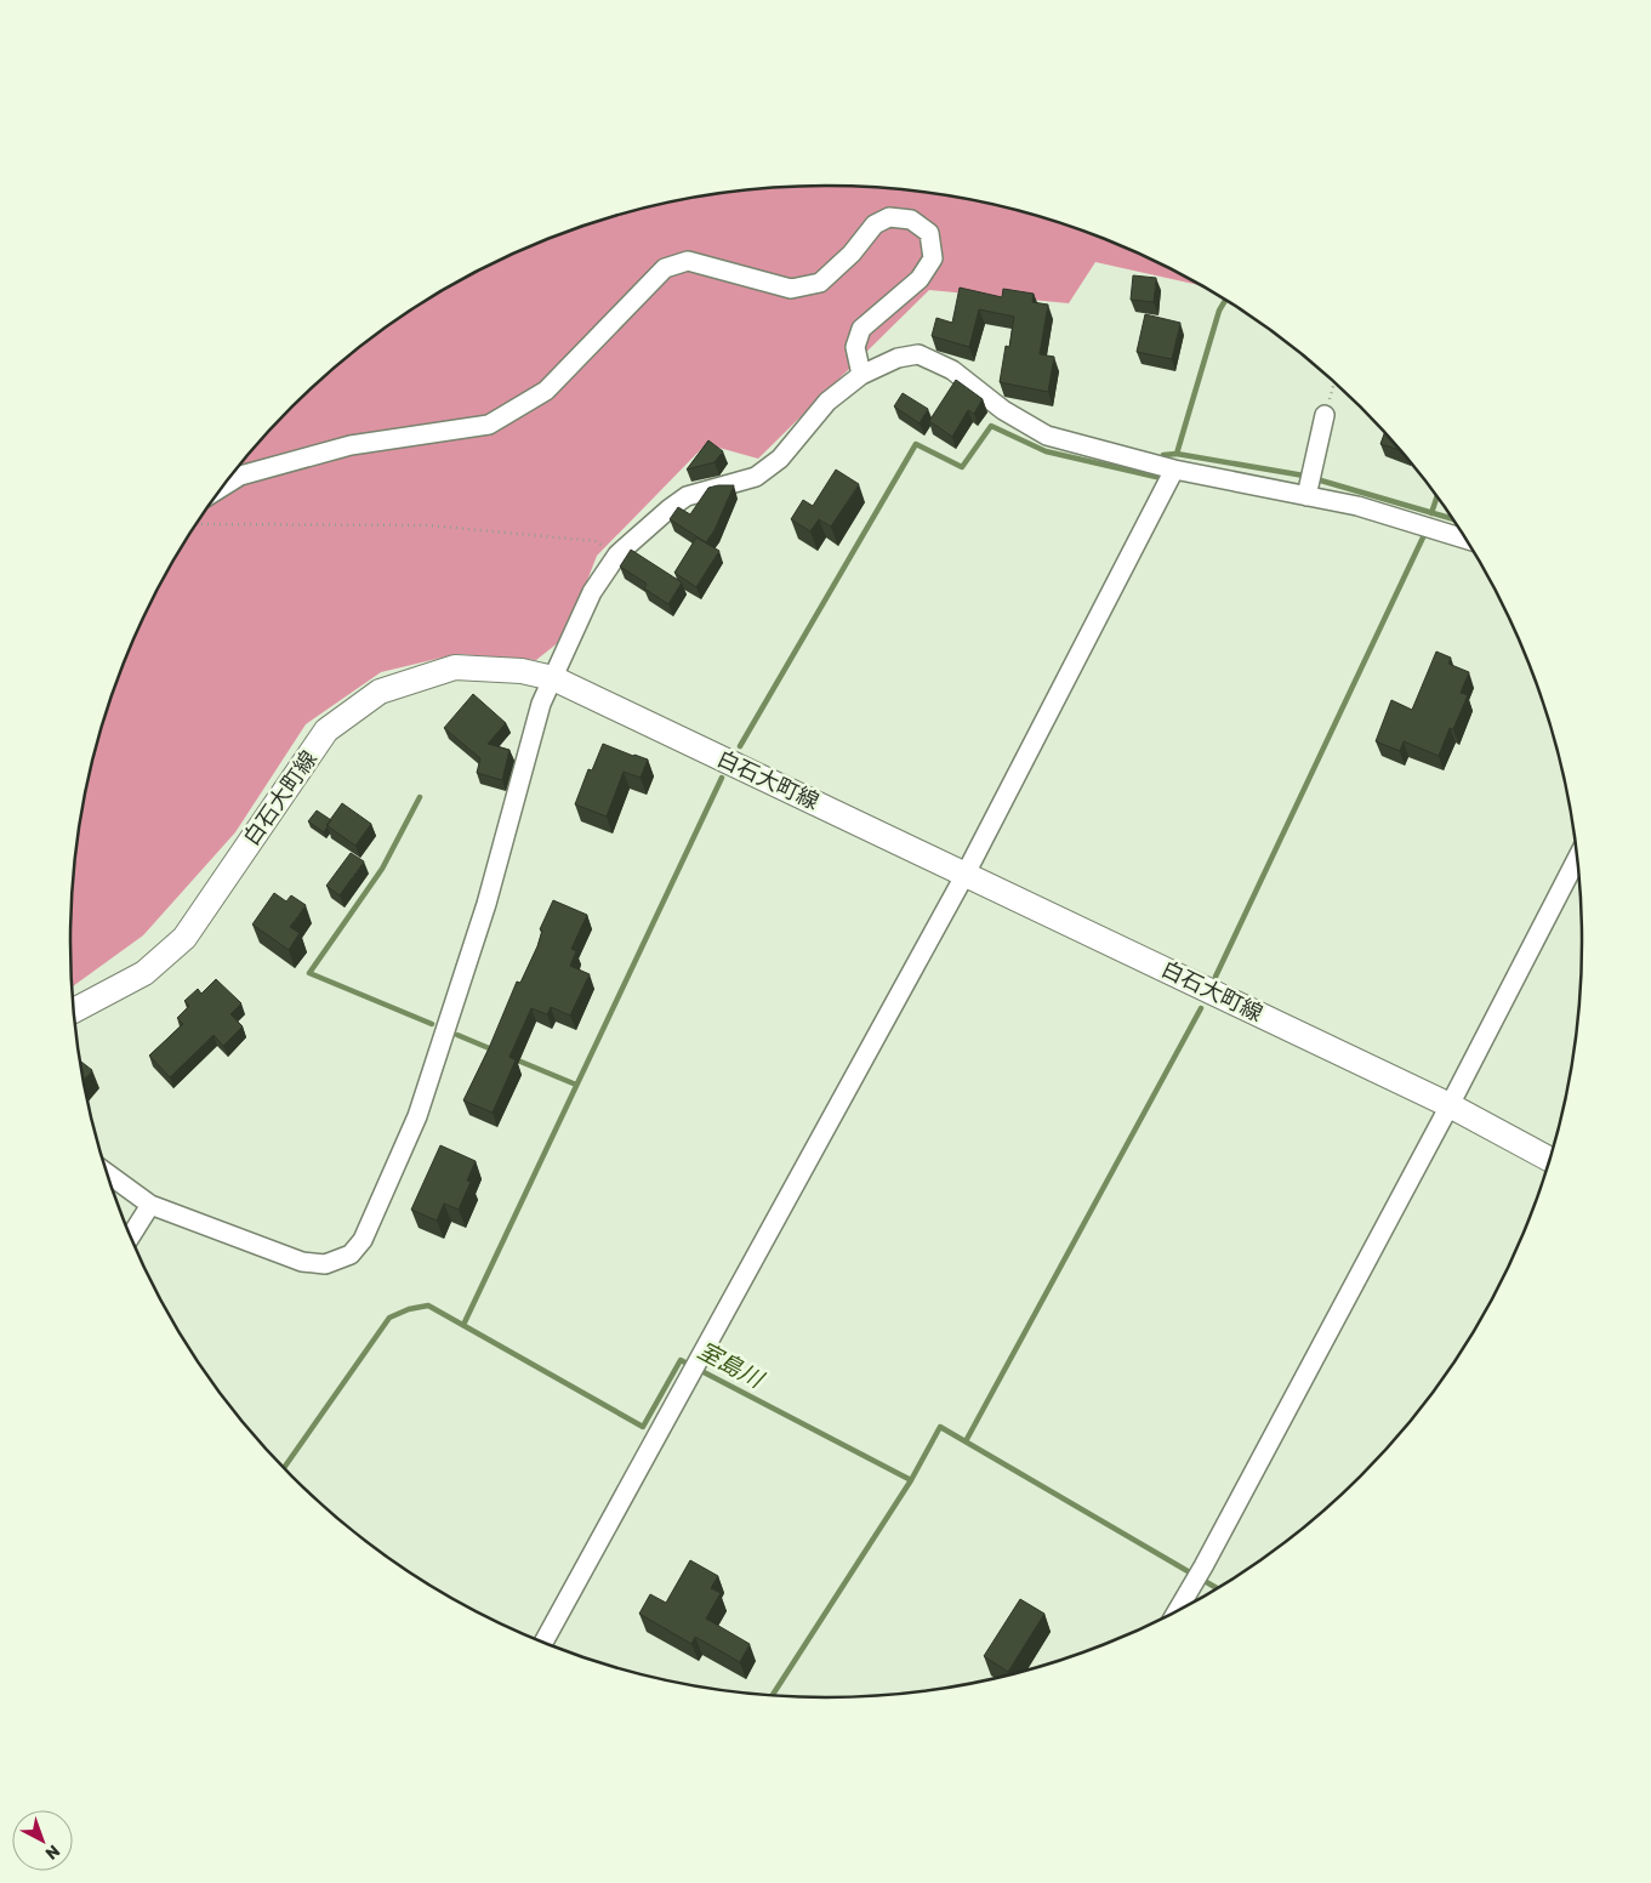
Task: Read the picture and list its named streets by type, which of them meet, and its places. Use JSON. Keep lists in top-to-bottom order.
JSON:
{
  "streets": {
    "main road": ["白石大町線"]
  },
  "water": ["室島川"],
  "north": "bottom right"
}
